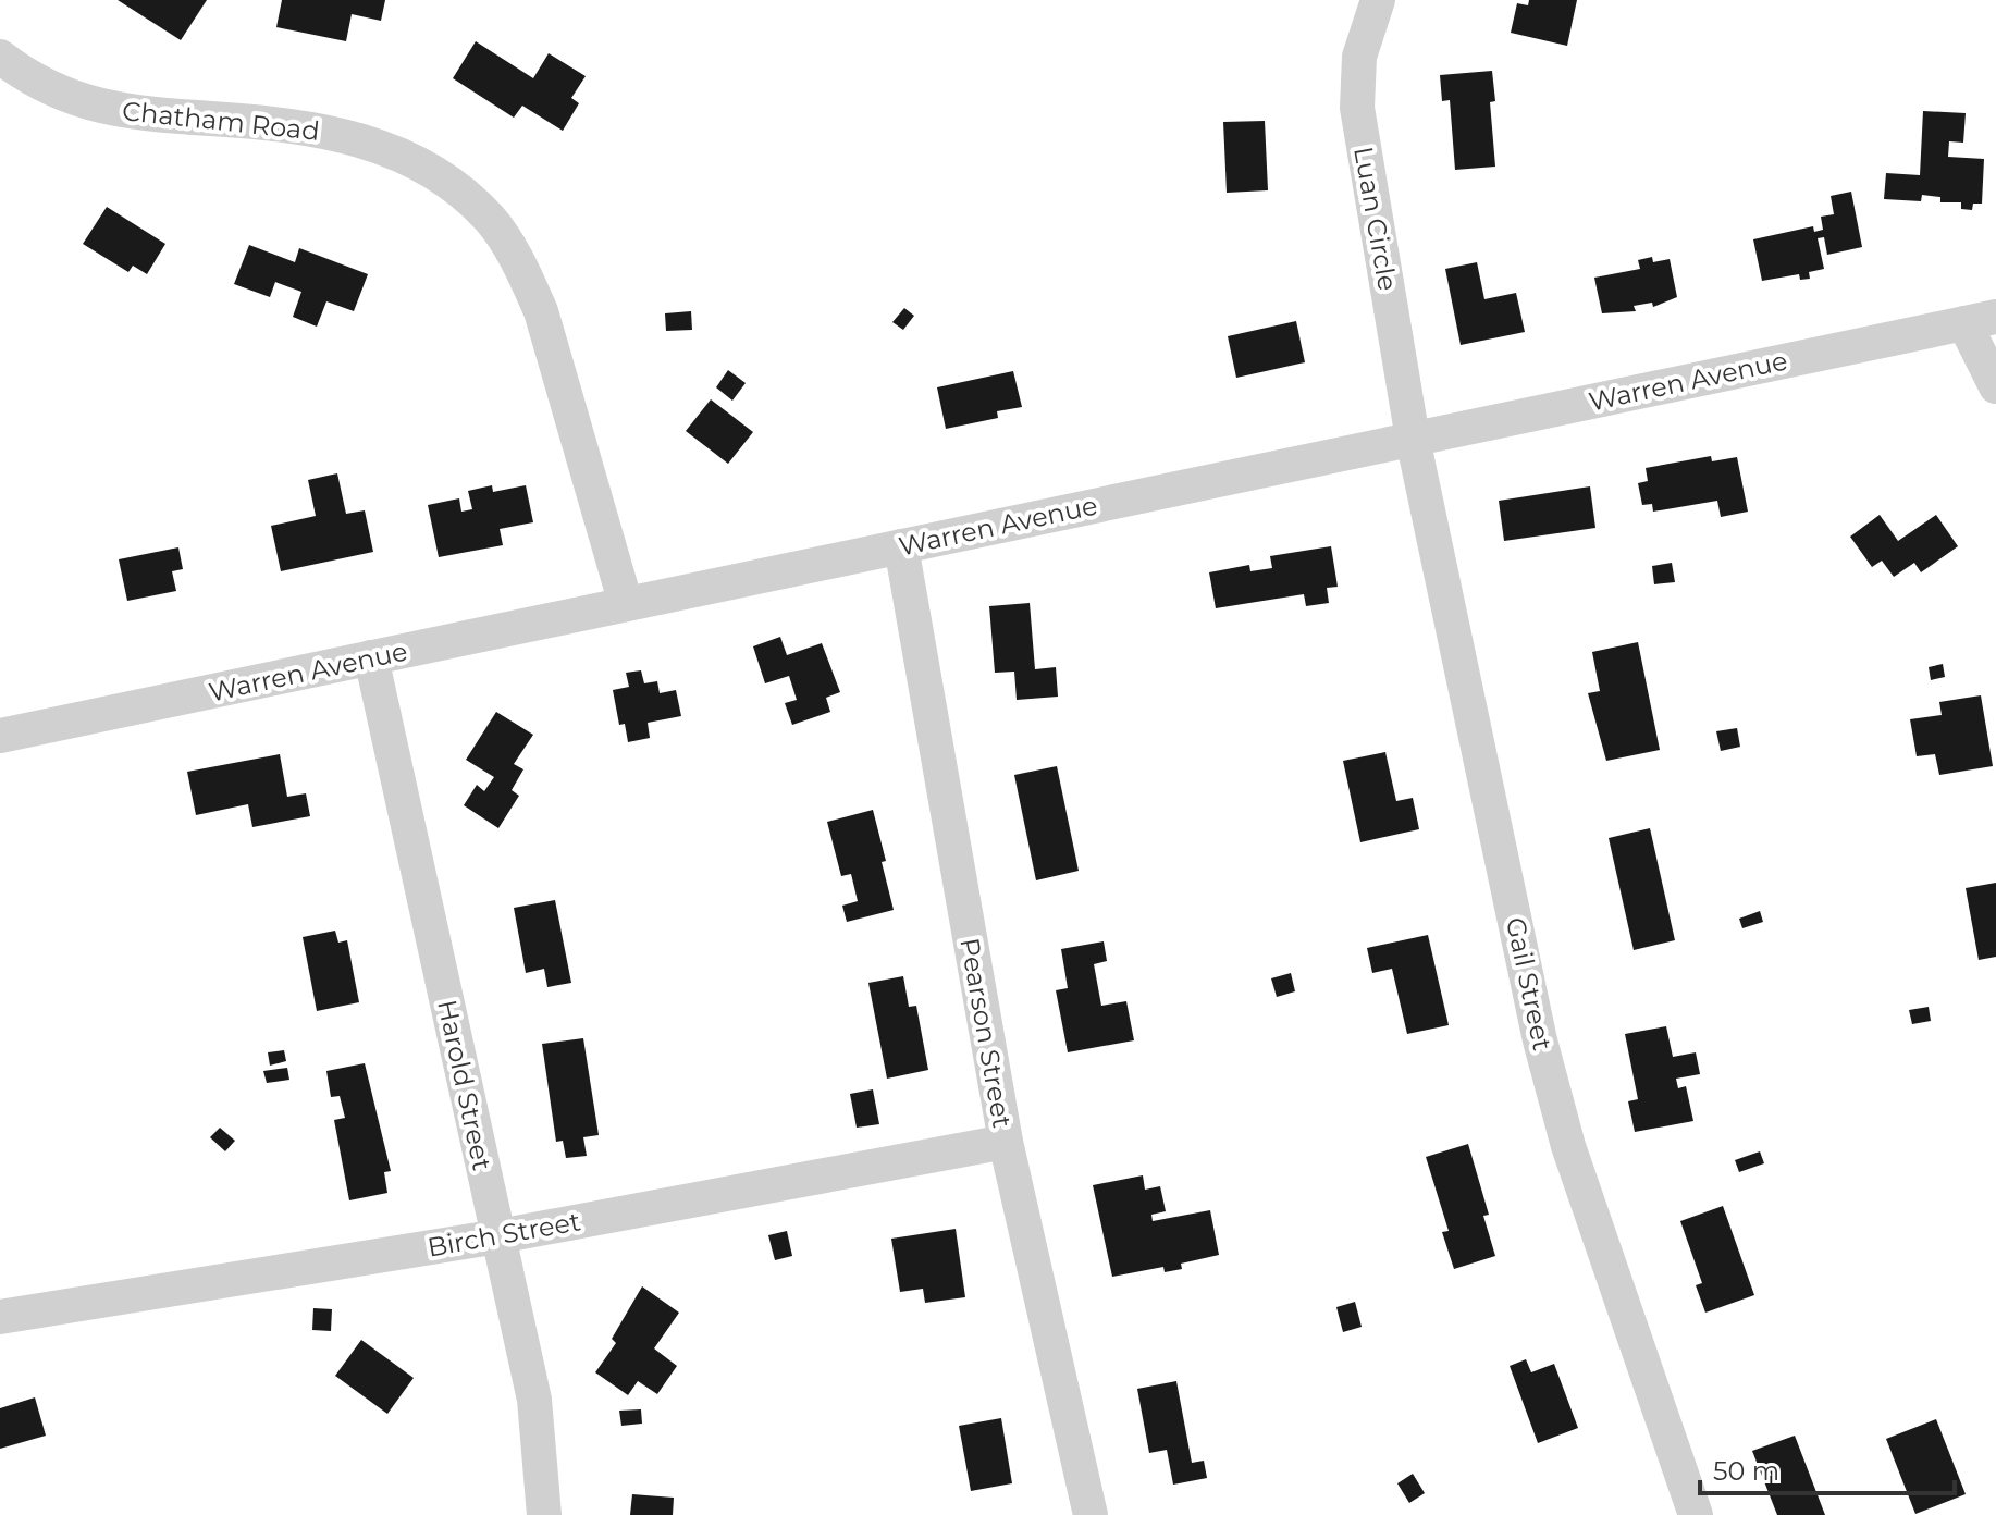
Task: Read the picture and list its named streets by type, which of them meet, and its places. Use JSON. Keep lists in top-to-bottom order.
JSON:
{
  "streets": {
    "street": [
      "Chatham Road",
      "Luan Circle",
      "Warren Avenue",
      "Gail Street",
      "Pearson Street",
      "Harold Street",
      "Birch Street"
    ]
  },
  "crossings": [
    ["Chatham Road", "Warren Avenue"],
    ["Luan Circle", "Warren Avenue"],
    ["Luan Circle", "Gail Street"],
    ["Warren Avenue", "Gail Street"],
    ["Warren Avenue", "Pearson Street"],
    ["Warren Avenue", "Harold Street"],
    ["Pearson Street", "Birch Street"],
    ["Harold Street", "Birch Street"]
  ],
  "scale_bar": "50 m"
}
